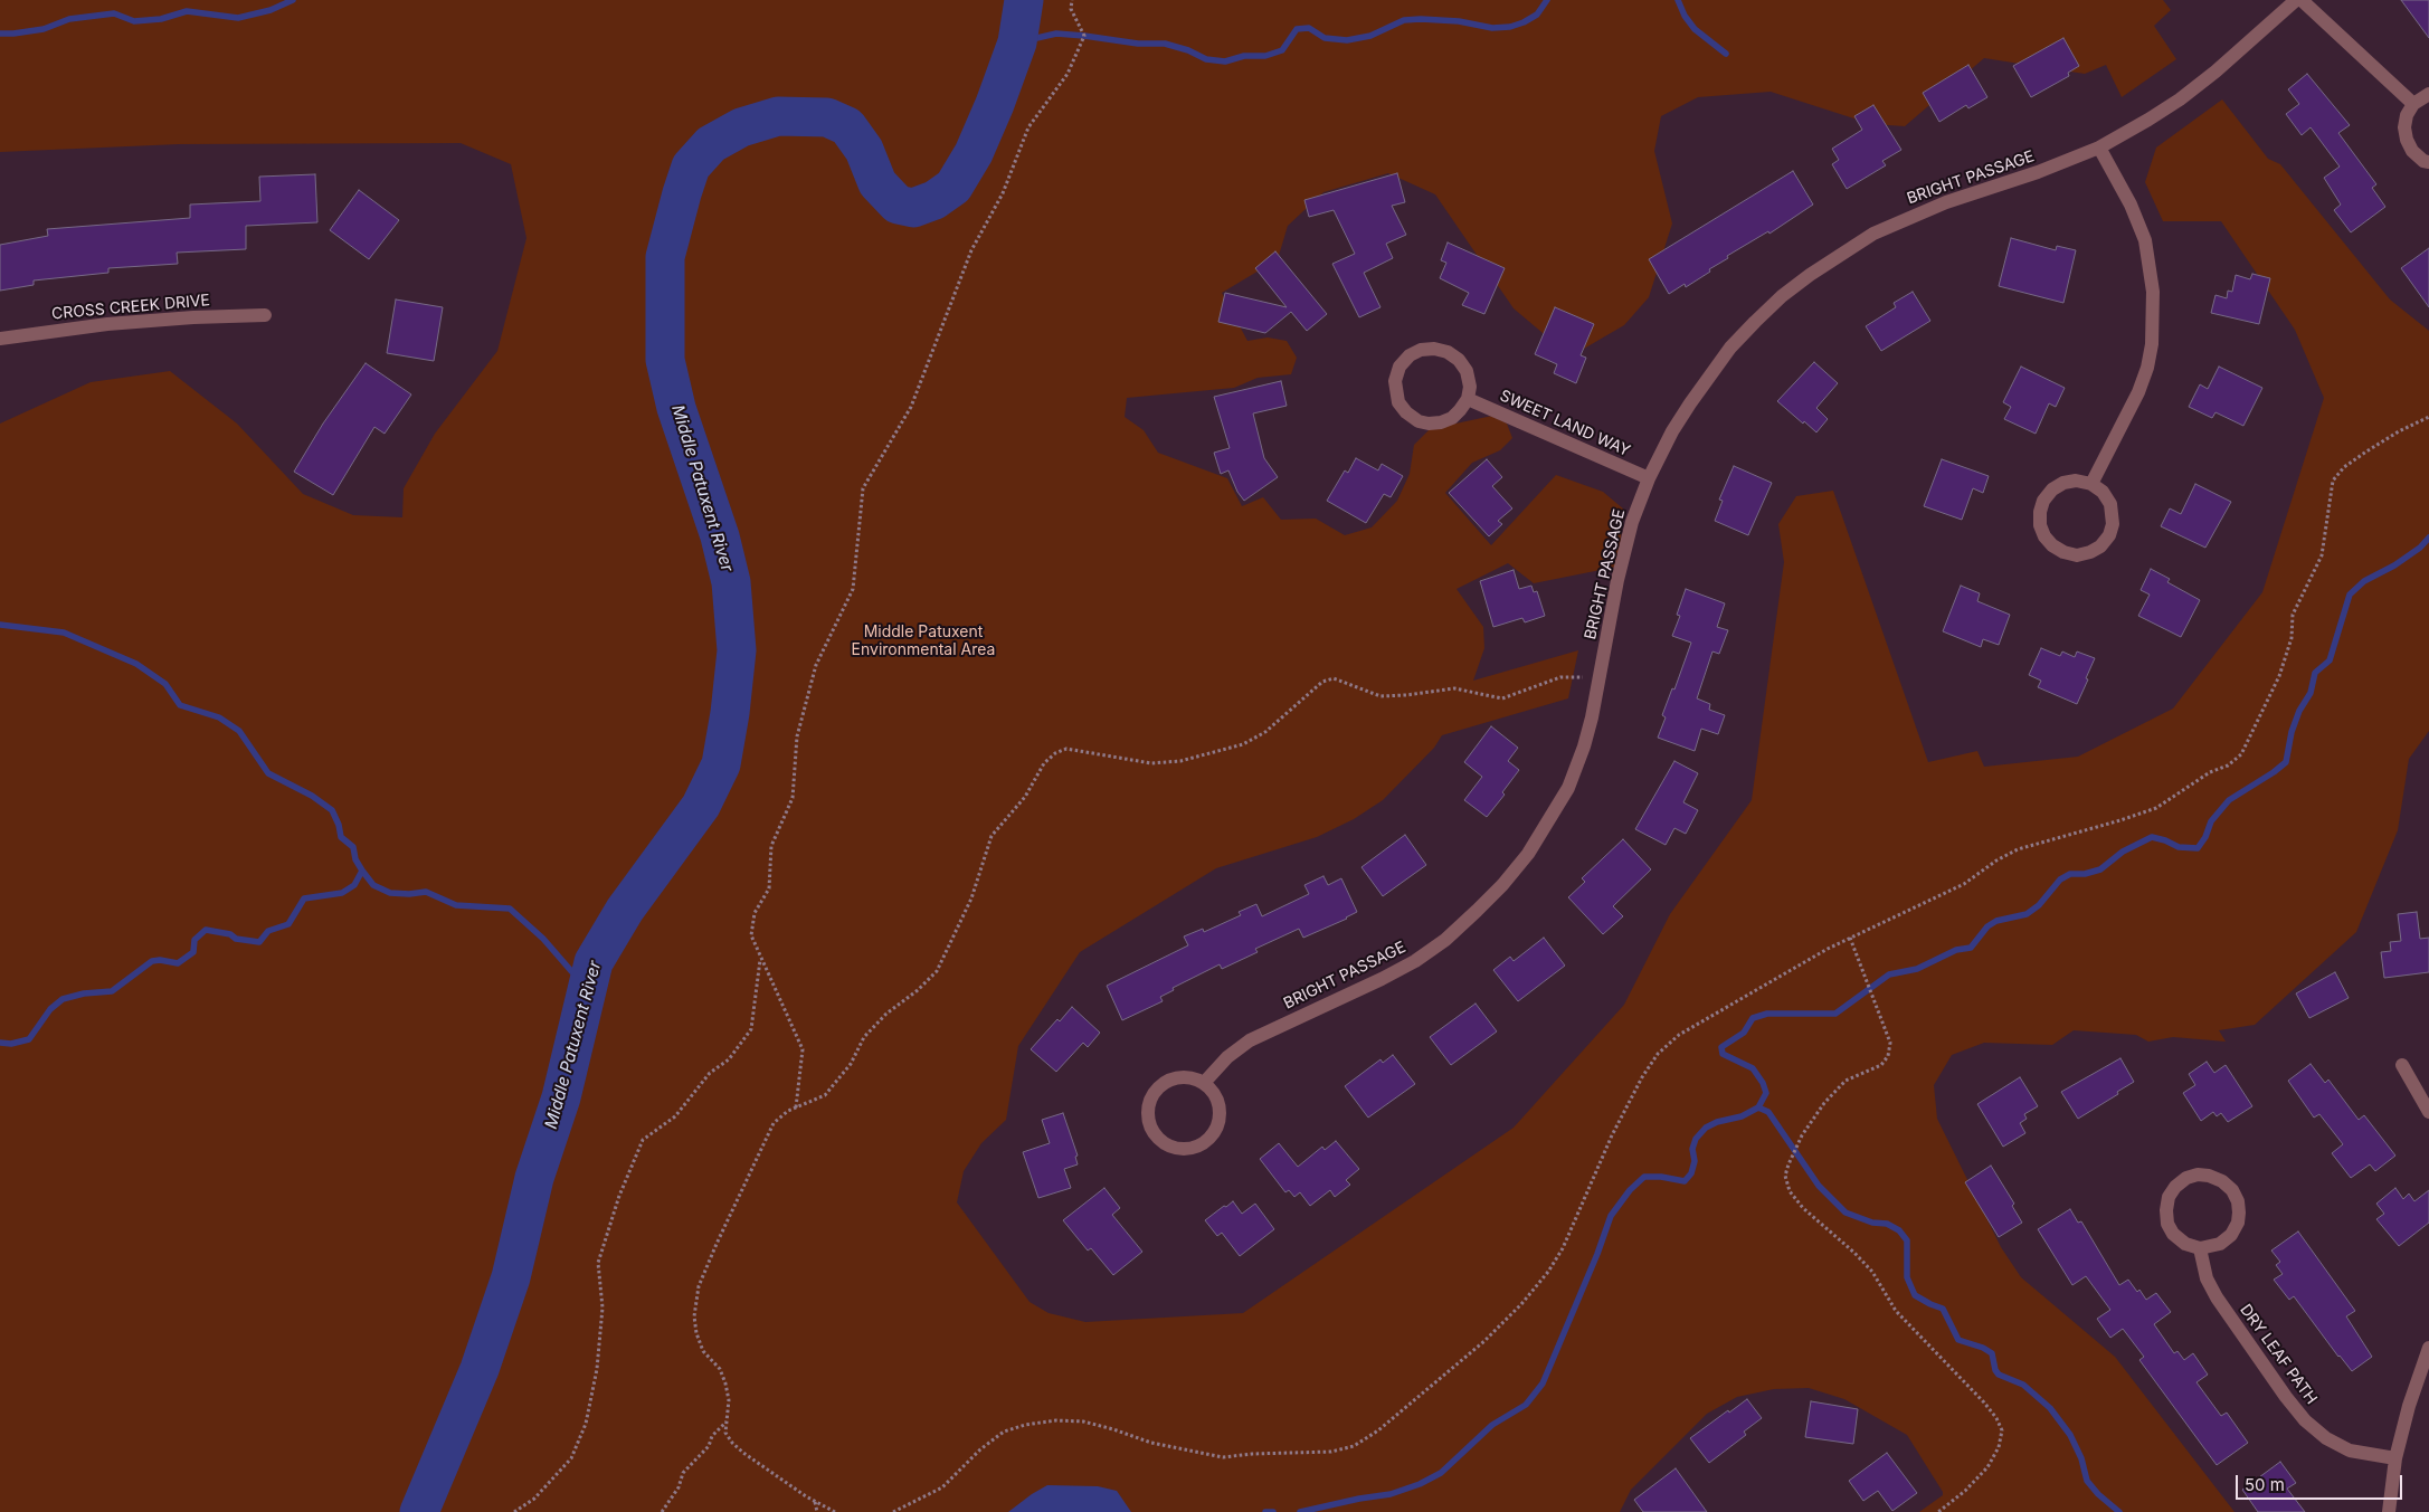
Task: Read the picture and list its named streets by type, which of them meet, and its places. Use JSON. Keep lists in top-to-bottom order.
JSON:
{
  "streets": {
    "street": [
      "BRIGHT PASSAGE",
      "CROSS CREEK DRIVE",
      "SWEET LAND WAY",
      "DRY LEAF PATH"
    ]
  },
  "crossings": [
    ["BRIGHT PASSAGE", "SWEET LAND WAY"]
  ],
  "water": ["Middle Patuxent River"],
  "parks": ["Middle Patuxent Environmental Area"],
  "scale_bar": "50 m"
}
